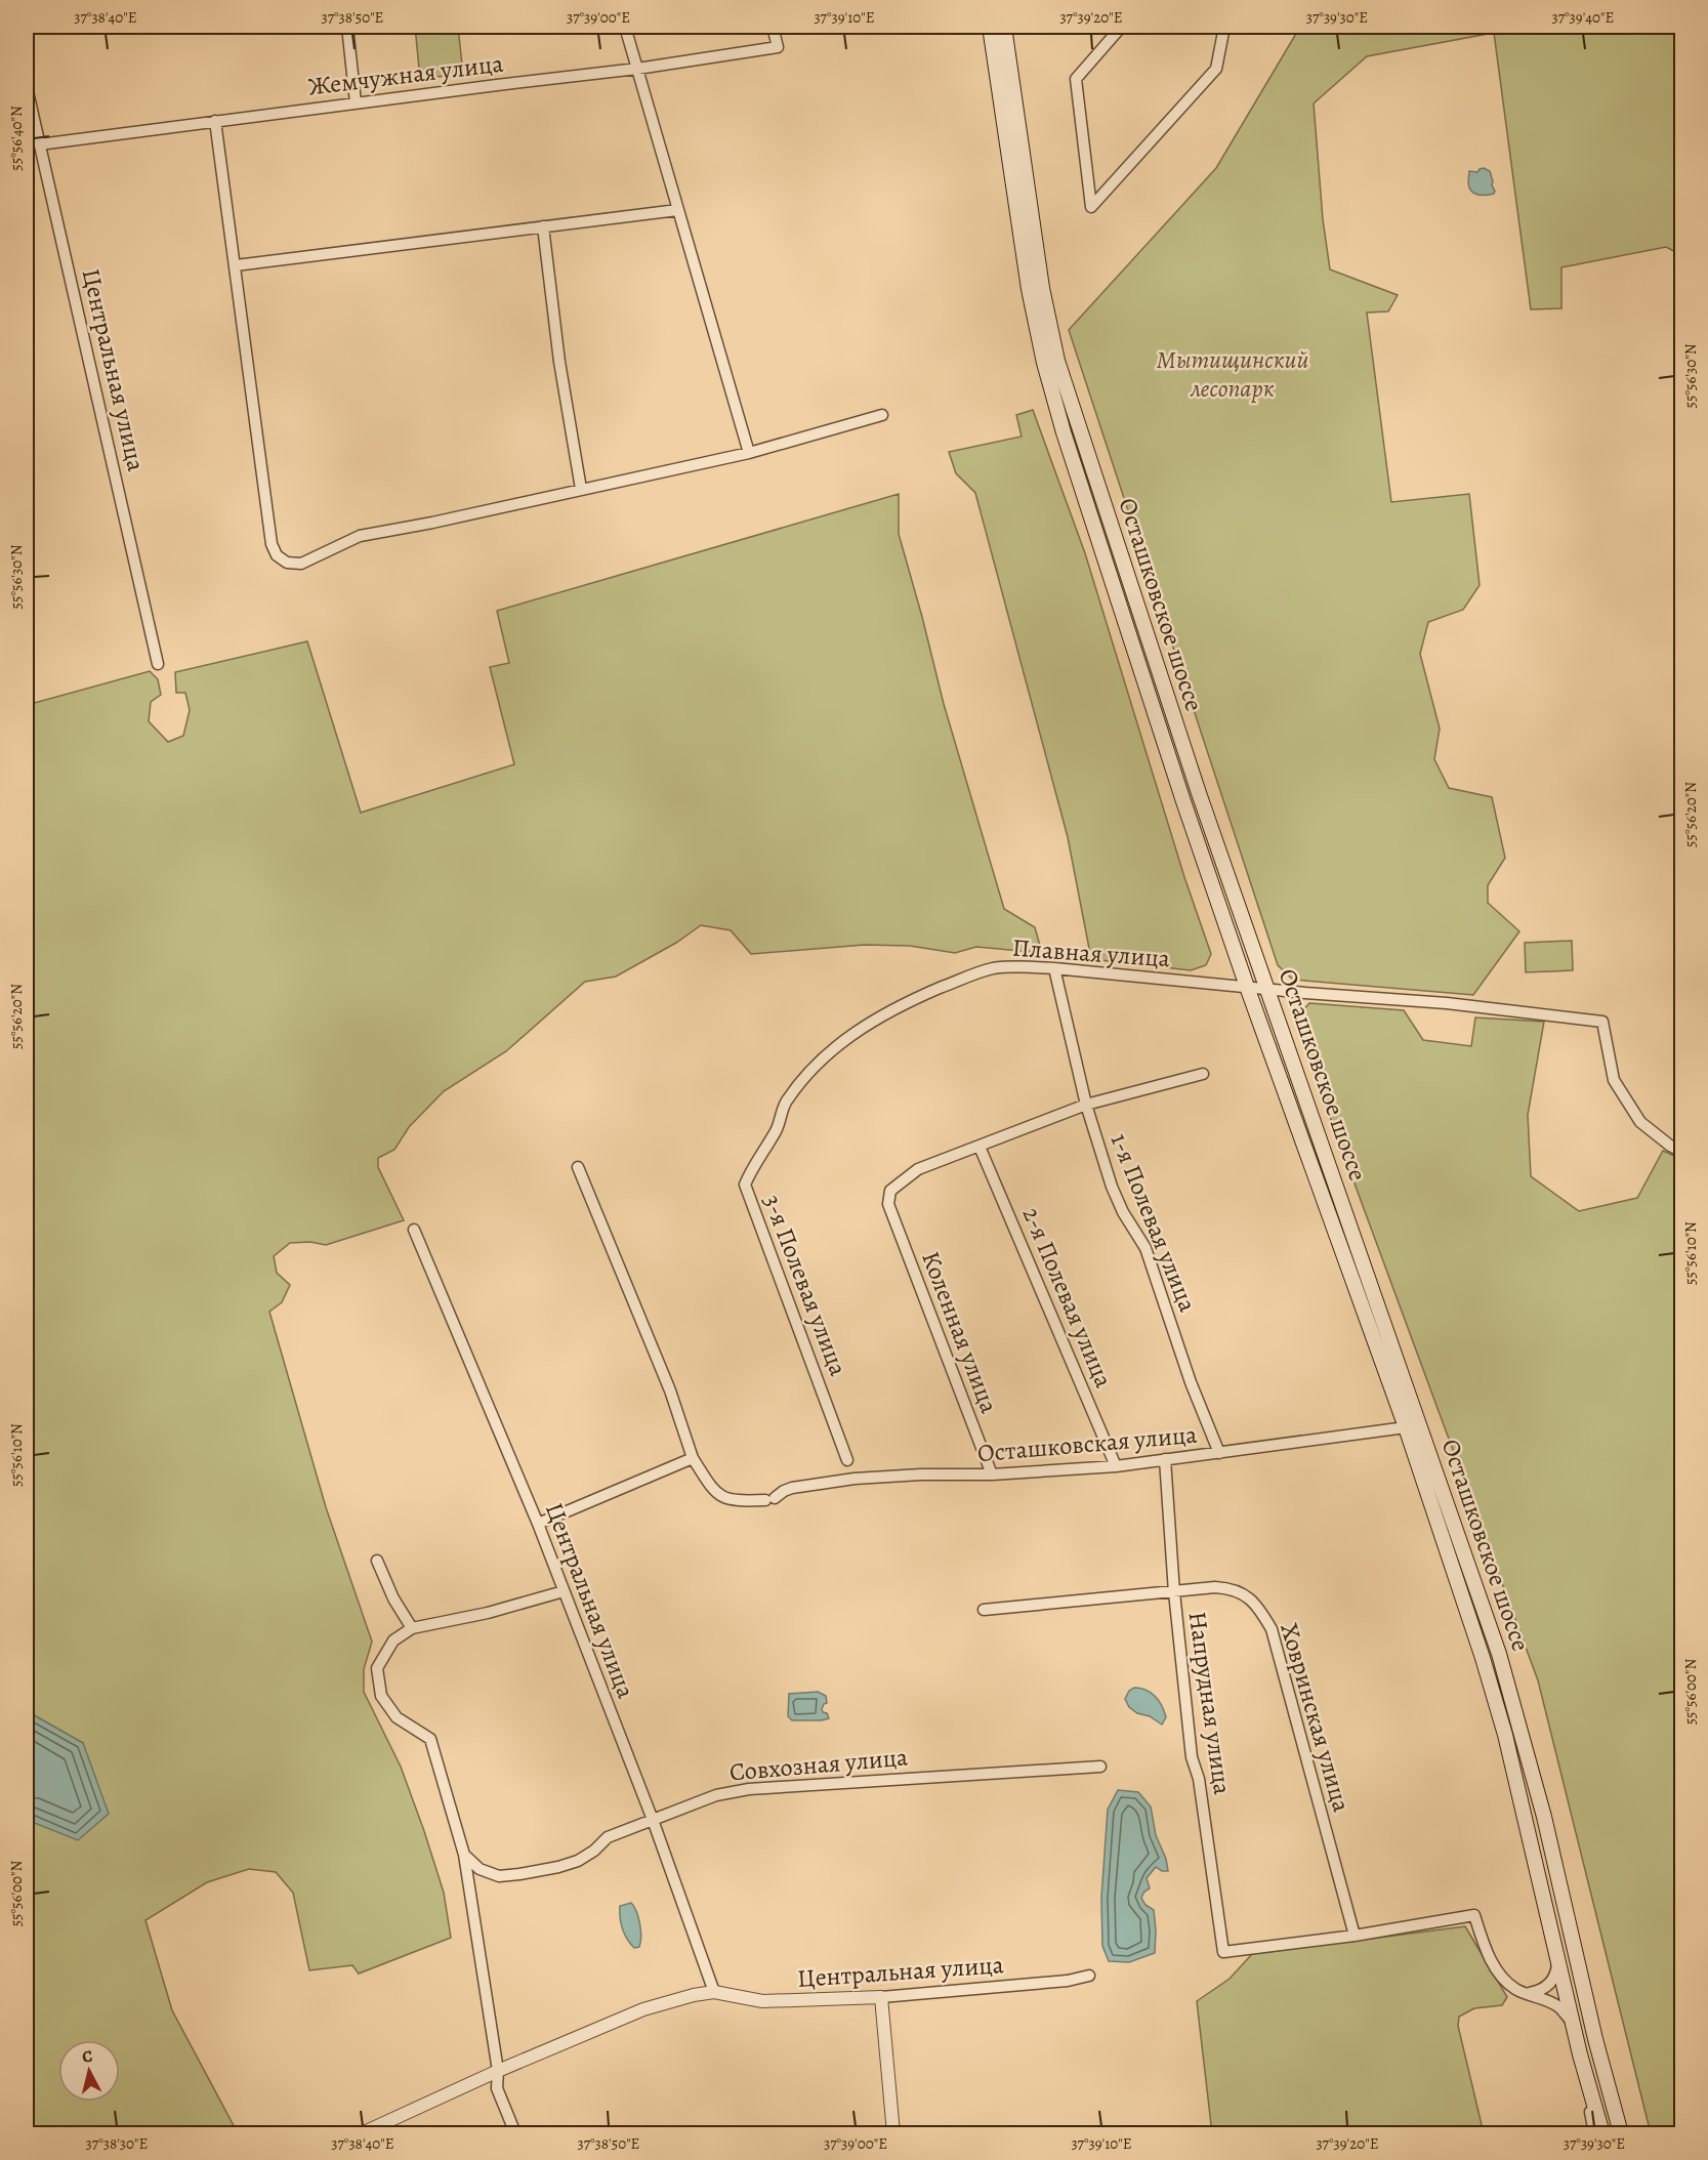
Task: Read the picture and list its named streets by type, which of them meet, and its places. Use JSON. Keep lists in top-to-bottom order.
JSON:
{
  "streets": {
    "main road": ["Осташковское шоссе"],
    "street": [
      "Жемчужная улица",
      "Центральная улица",
      "Плавная улица",
      "1-я Полевая улица",
      "3-я Полевая улица",
      "2-я Полевая улица",
      "Коленная улица",
      "Осташковская улица",
      "Напрудная улица",
      "Ховринская улица",
      "Совхозная улица"
    ]
  },
  "crossings": [
    ["Жемчужная улица", "Центральная улица"],
    ["Центральная улица", "Совхозная улица"],
    ["Осташковское шоссе", "Плавная улица"],
    ["Осташковское шоссе", "Осташковская улица"],
    ["Плавная улица", "1-я Полевая улица"],
    ["Плавная улица", "3-я Полевая улица"],
    ["1-я Полевая улица", "Осташковская улица"],
    ["2-я Полевая улица", "Коленная улица"],
    ["2-я Полевая улица", "Осташковская улица"],
    ["Коленная улица", "Осташковская улица"],
    ["Осташковская улица", "Напрудная улица"],
    ["Напрудная улица", "Ховринская улица"]
  ],
  "parks": ["Мытищинский лесопарк"],
  "north": "top",
  "coordinates": [
    "37°38'40\"E",
    "37°38'50\"E",
    "37°39'00\"E",
    "37°39'10\"E",
    "37°39'20\"E",
    "37°39'30\"E",
    "37°39'40\"E",
    "55°56'40\"N",
    "55°56'30\"N",
    "55°56'20\"N",
    "55°56'10\"N",
    "55°56'00\"N",
    "37°38'30\"E"
  ]
}
